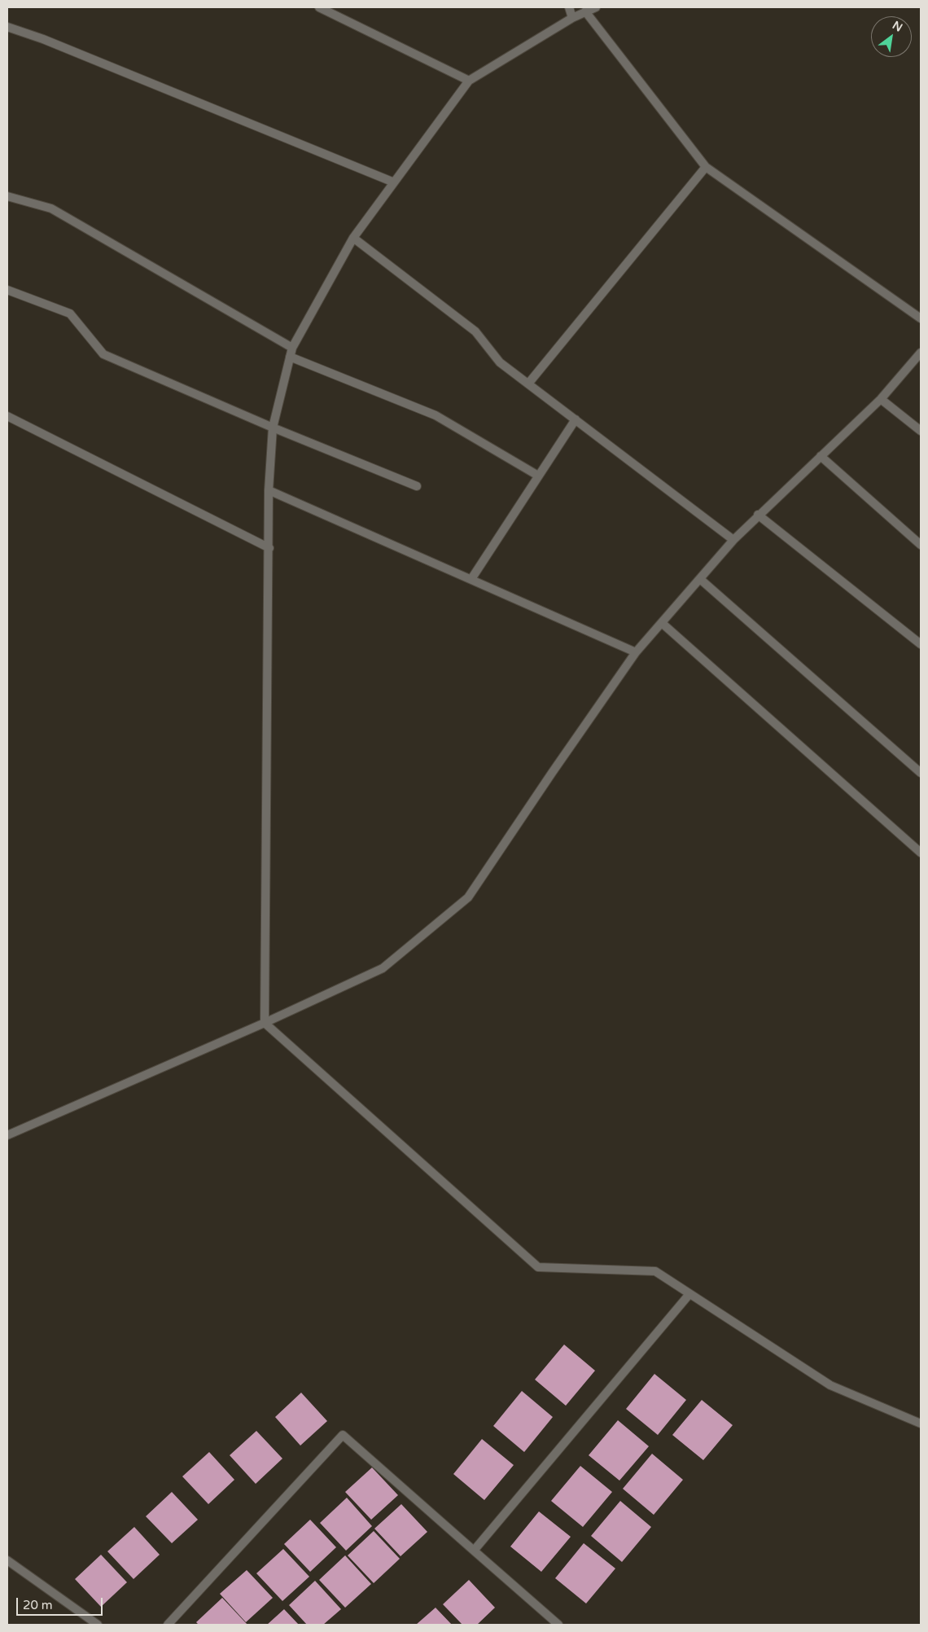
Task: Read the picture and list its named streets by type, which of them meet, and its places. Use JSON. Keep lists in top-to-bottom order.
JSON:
{
  "scale_bar": "20 m",
  "north": "top right"
}
